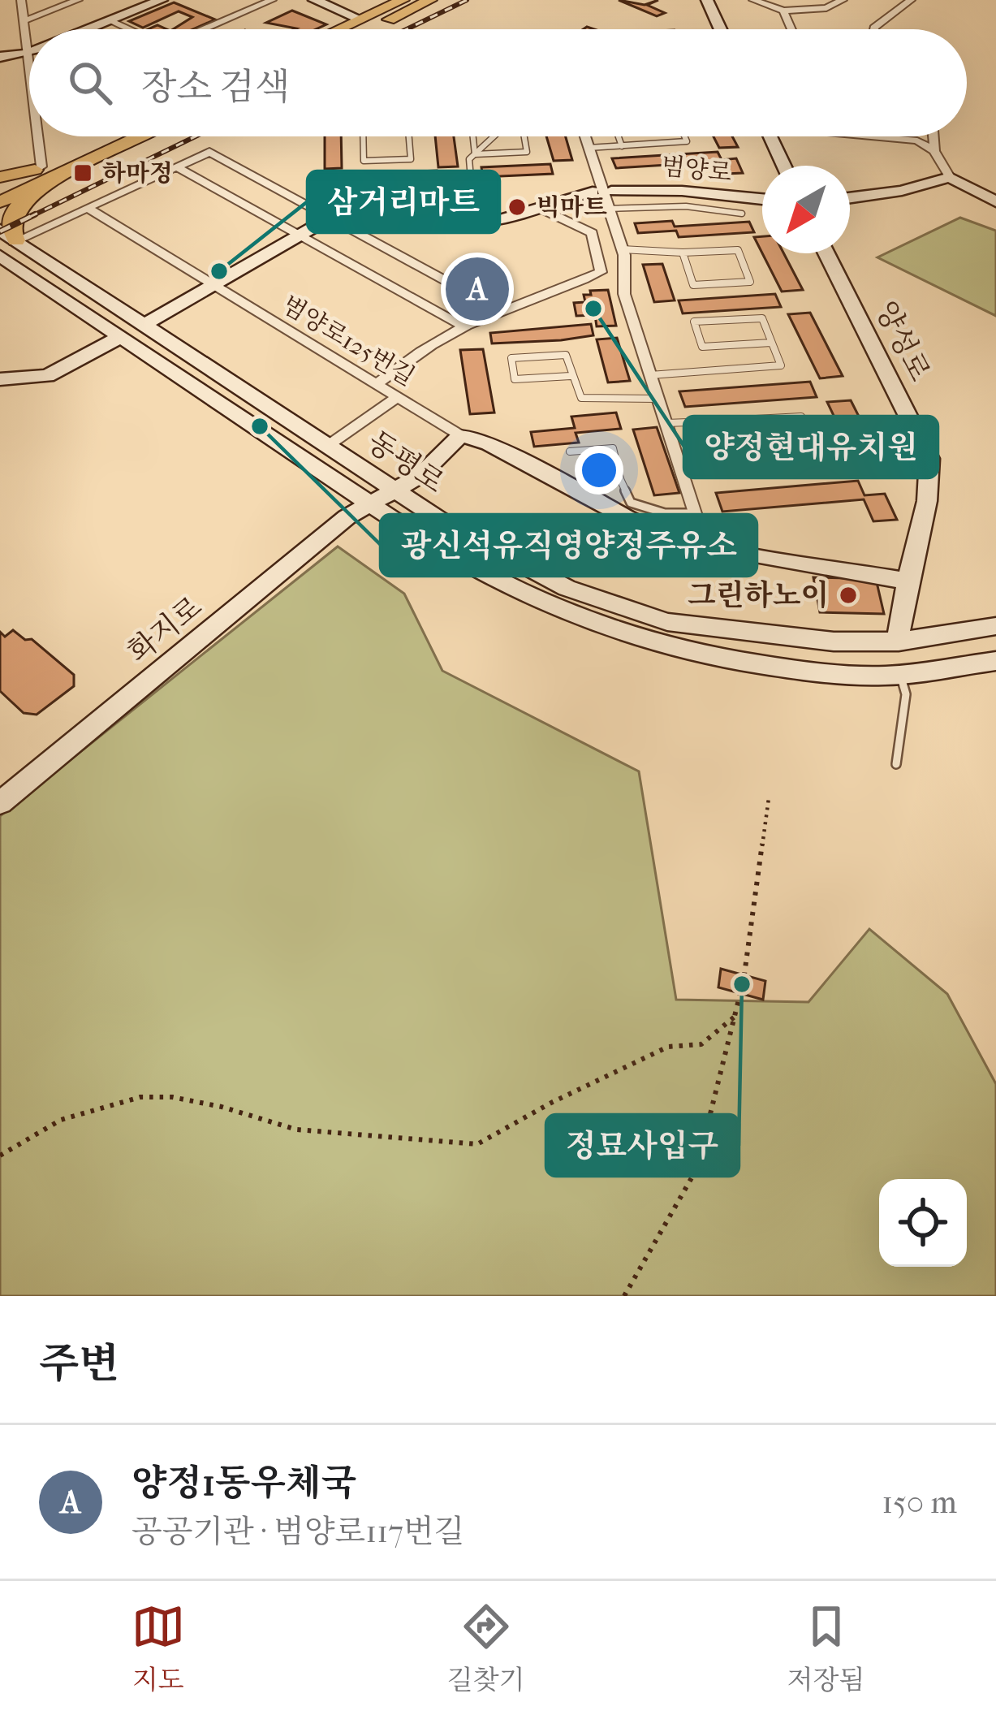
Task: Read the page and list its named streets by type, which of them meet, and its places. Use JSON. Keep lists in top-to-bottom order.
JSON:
{
  "streets": {
    "street": [
      "범양로",
      "범양로125번길",
      "양성로",
      "동평로",
      "화지로"
    ]
  },
  "crossings": [
    ["범양로125번길", "화지로"],
    ["양성로", "동평로"],
    ["동평로", "화지로"]
  ],
  "places": {
    "transit": ["하마정"],
    "other": [
      "빅마트",
      "삼거리마트",
      "양정현대유치원",
      "광신석유직영양정주유소",
      "그린하노이",
      "정묘사입구"
    ]
  },
  "north": "bottom left",
  "page": {
    "search": "장소 검색",
    "pins": "A",
    "heading": "주변",
    "list": [
      {
        "mark": "A",
        "name": "양정1동우체국",
        "note": "공공기관 · 범양로117번길",
        "value": "150 m"
      }
    ],
    "nav": ["지도", "길찾기", "저장됨"]
  }
}
